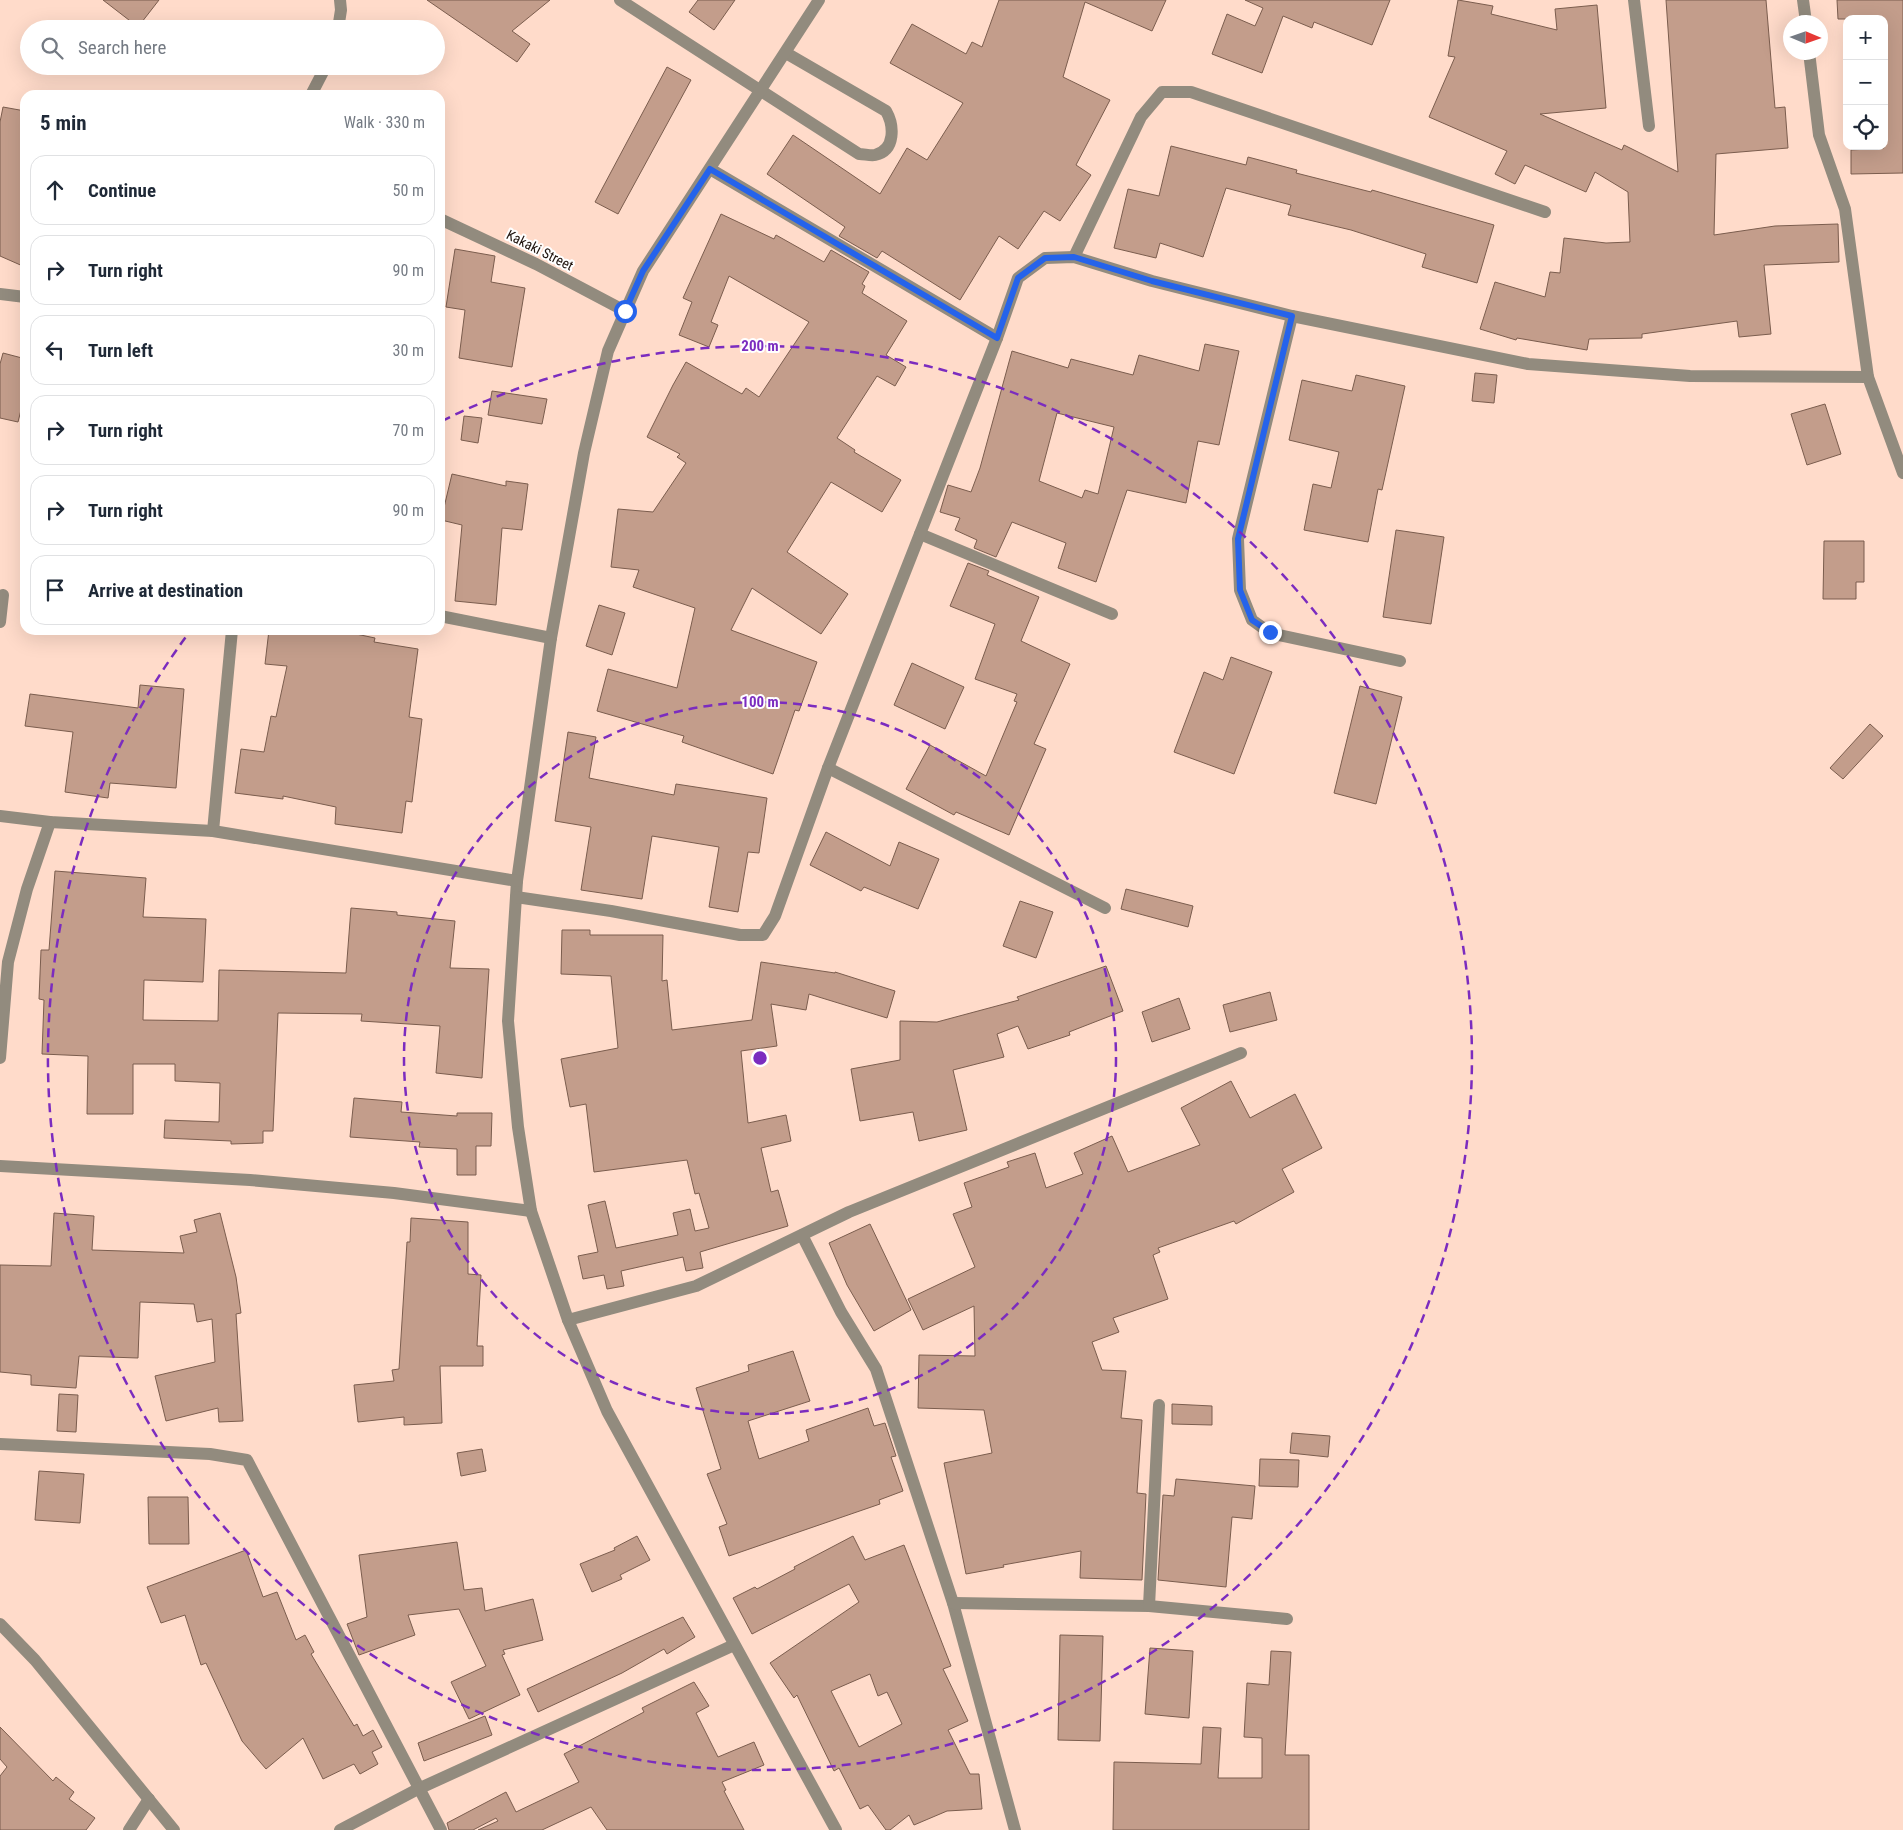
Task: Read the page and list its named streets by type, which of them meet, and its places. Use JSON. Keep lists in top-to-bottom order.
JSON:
{
  "streets": {
    "street": ["Kakaki Street"]
  },
  "north": "right",
  "page": {
    "map_buttons": ["+", "−"],
    "search": "Search here",
    "heading": ["5 min", "Walk · 330 m"],
    "list": [
      ["Continue", "50 m"],
      ["Turn right", "90 m"],
      ["Turn left", "30 m"],
      ["Turn right", "70 m"],
      ["Turn right", "90 m"],
      "Arrive at destination"
    ]
  },
  "rings": ["200 m", "100 m"]
}
